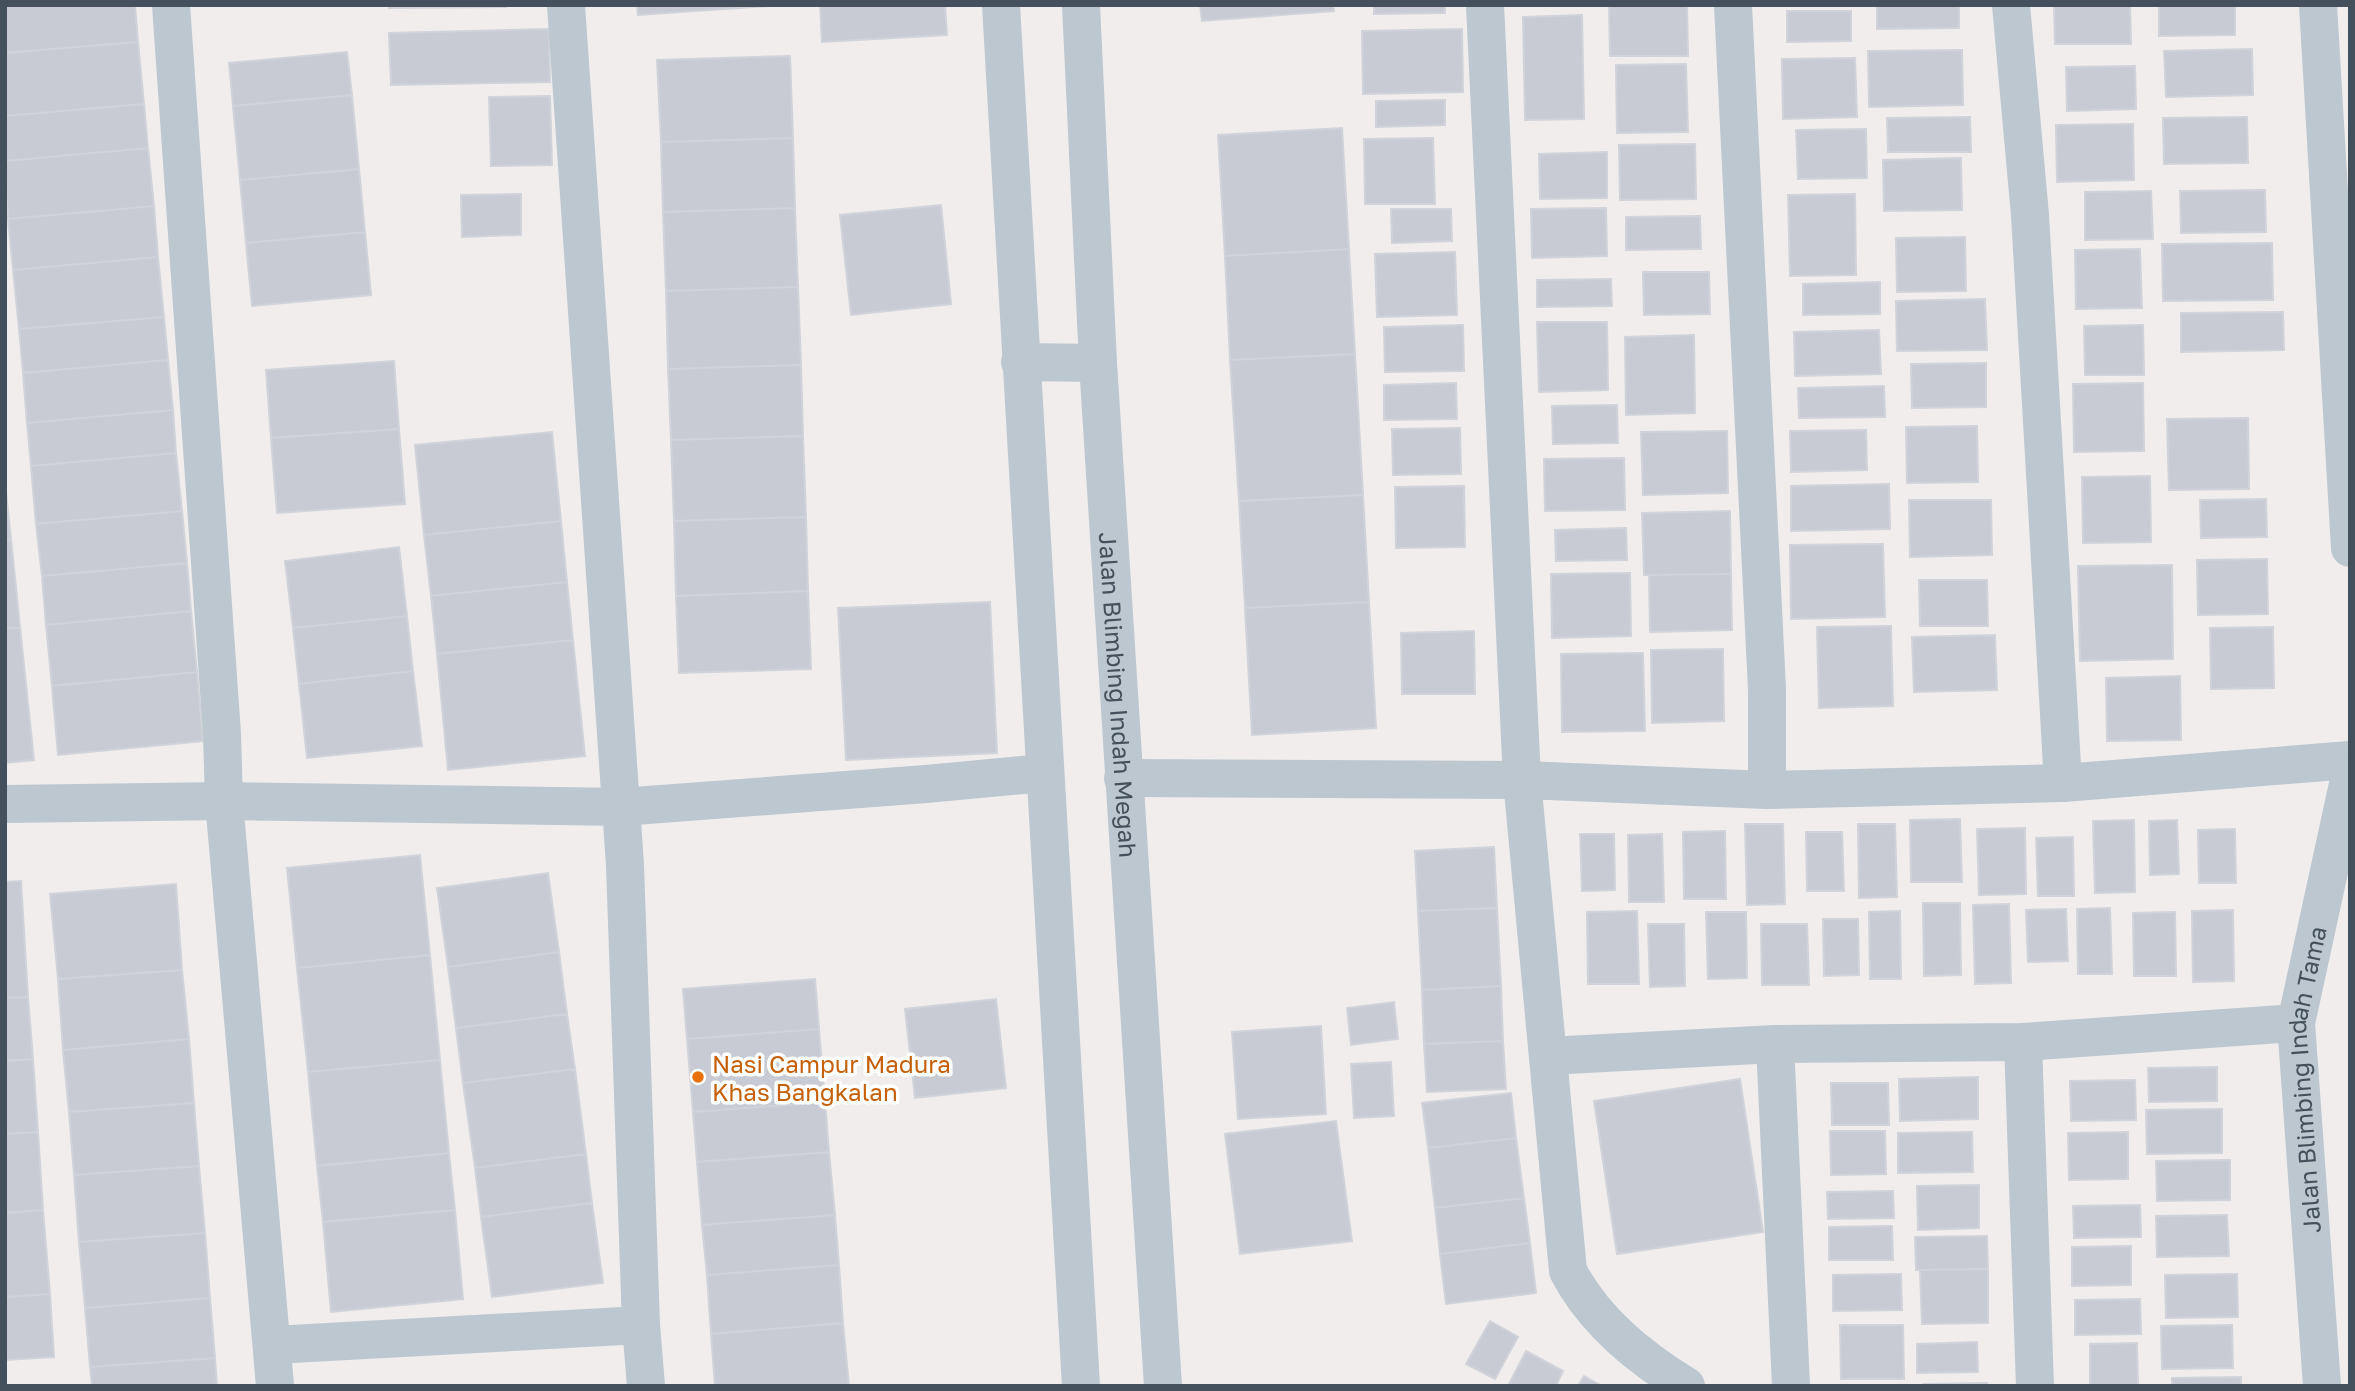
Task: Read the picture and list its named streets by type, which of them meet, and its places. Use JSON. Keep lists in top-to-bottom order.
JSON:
{
  "streets": {
    "street": ["Jalan Blimbing Indah Megah", "Jalan Blimbing Indah Tama"]
  },
  "places": ["Nasi Campur Madura Khas Bangkalan"]
}
